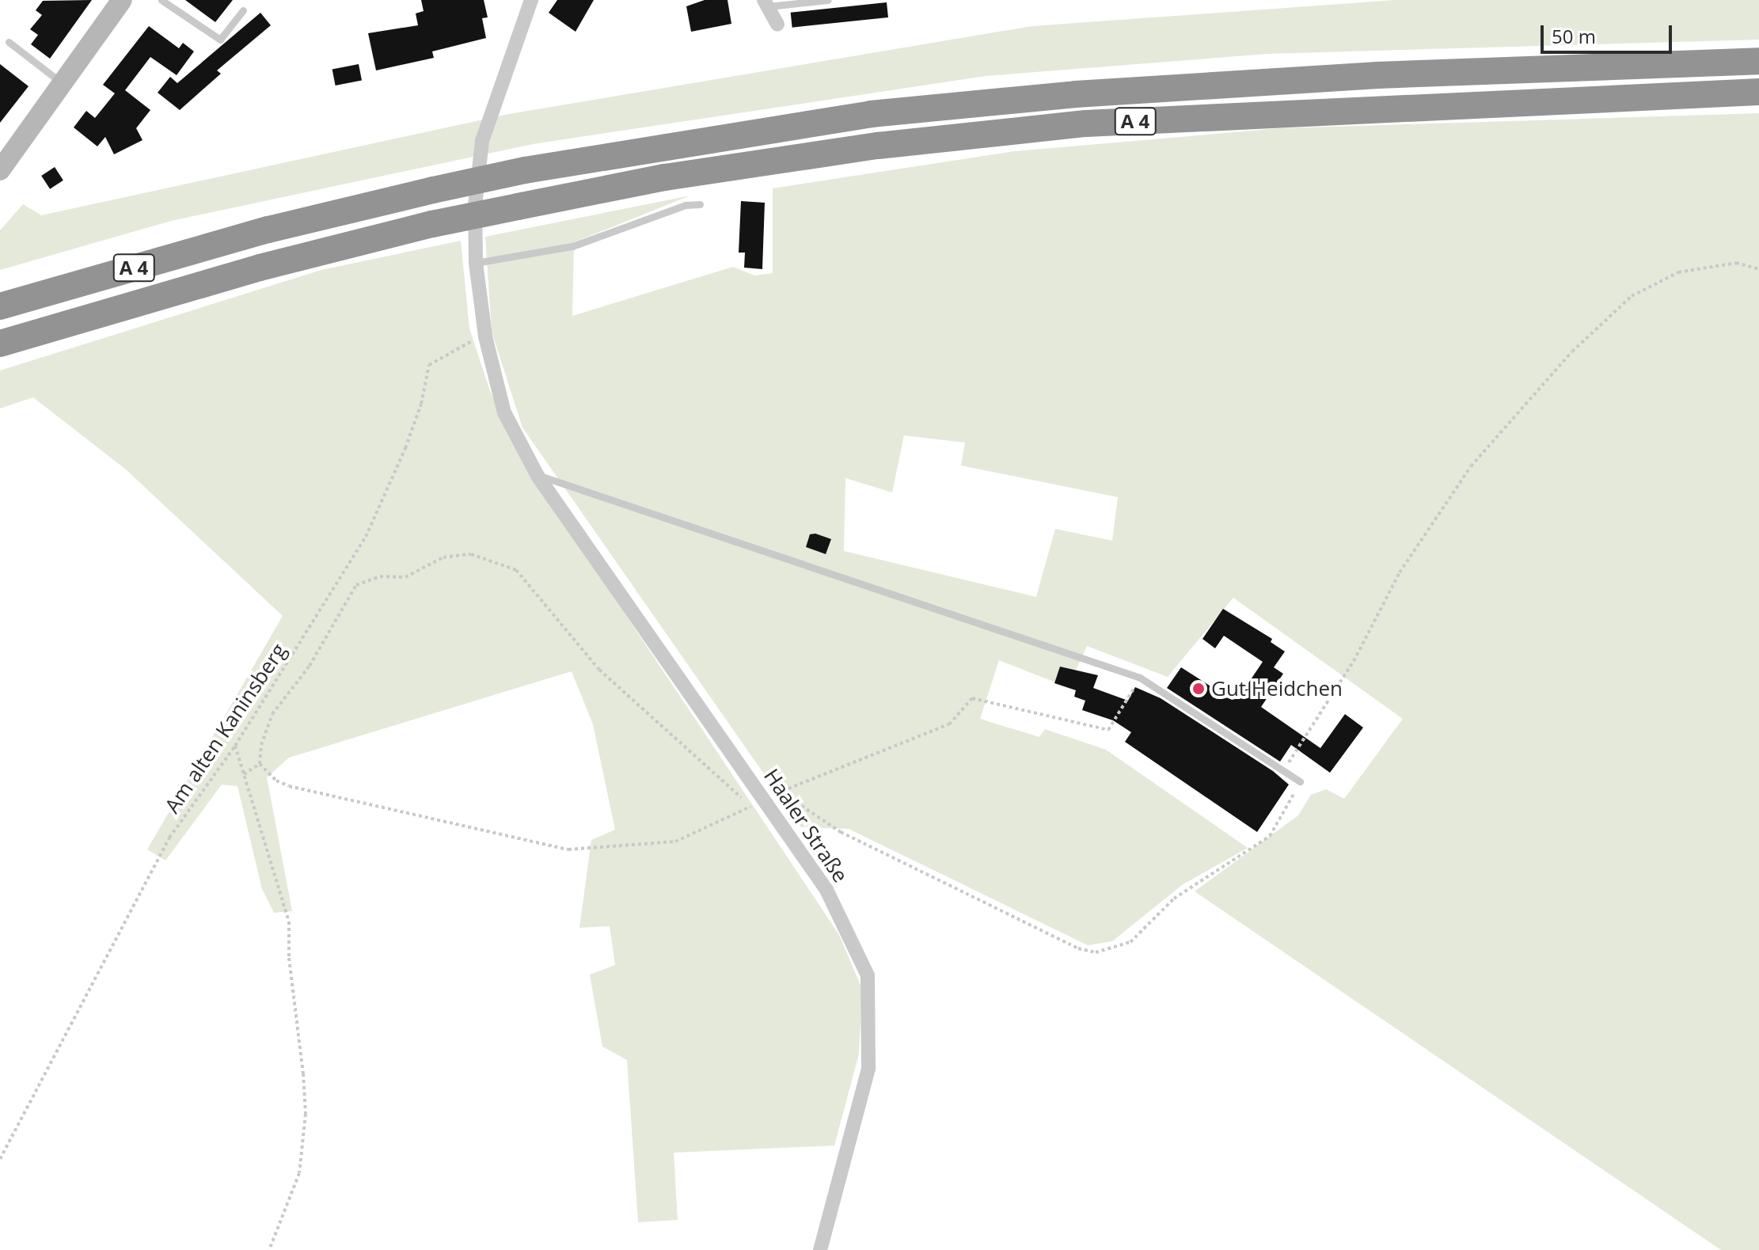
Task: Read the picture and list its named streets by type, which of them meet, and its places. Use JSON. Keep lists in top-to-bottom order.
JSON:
{
  "streets": {
    "highway": ["A 4"],
    "street": ["Haaler Straße"],
    "path": ["Am alten Kaninsberg"]
  },
  "crossings": [
    ["Am alten Kaninsberg", "Haaler Straße"]
  ],
  "places": ["Gut Heidchen"],
  "scale_bar": "50 m"
}
